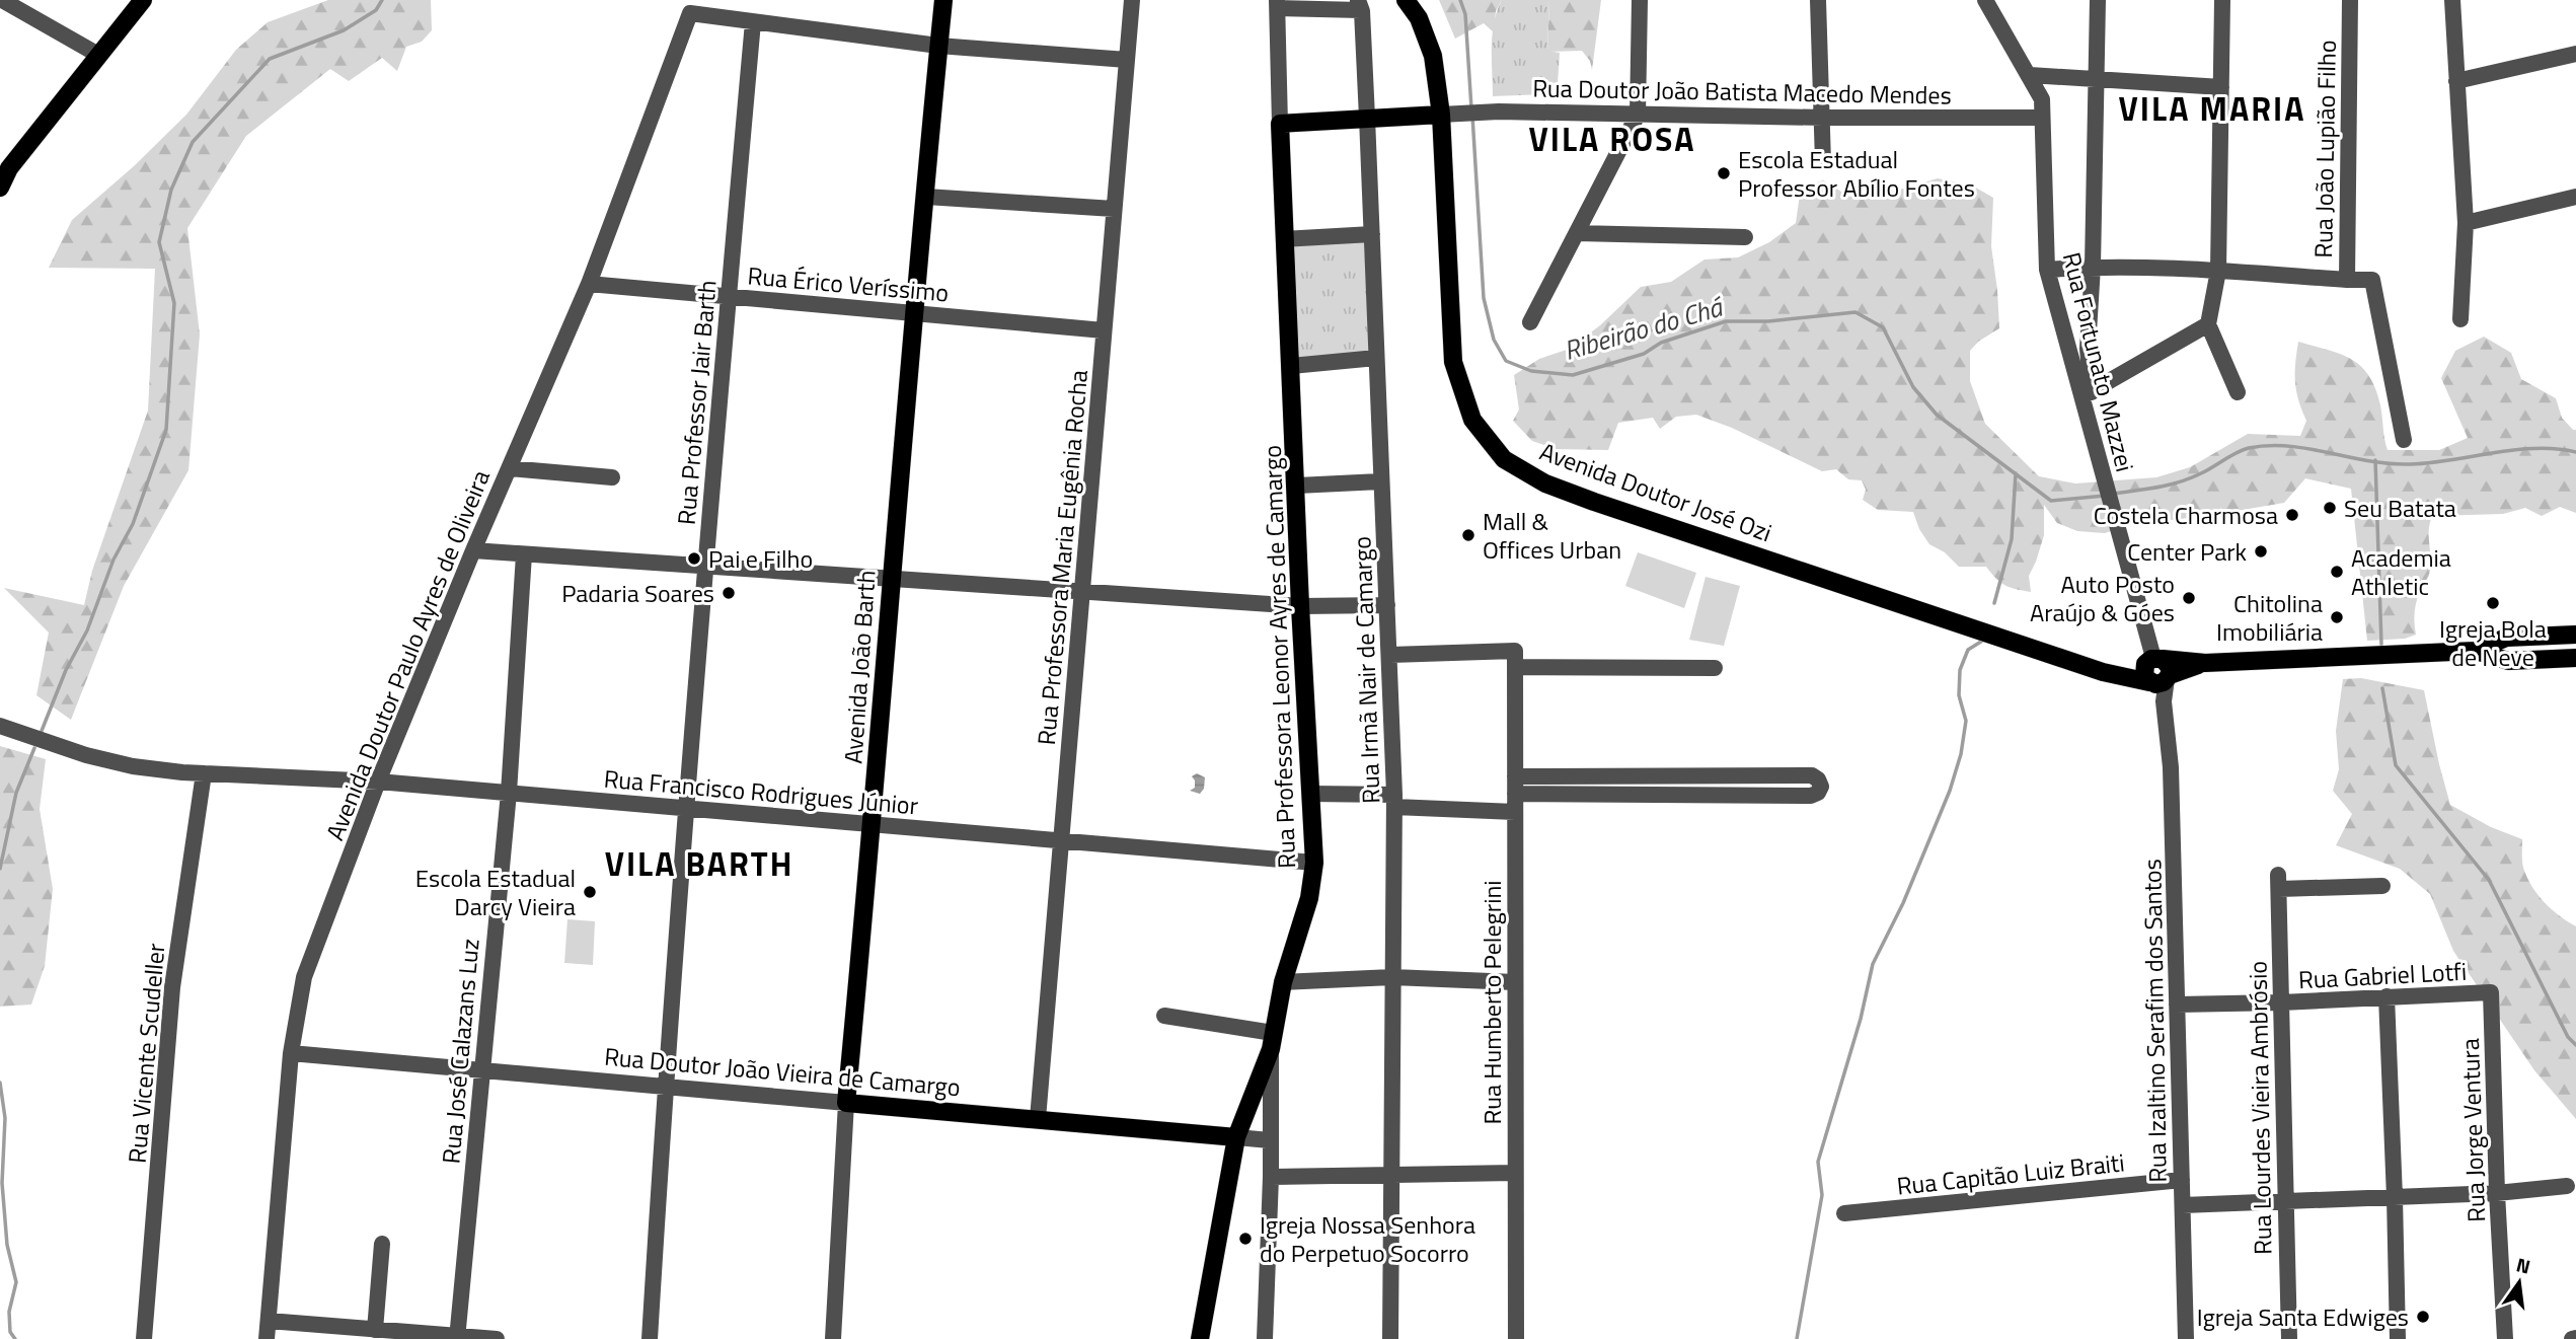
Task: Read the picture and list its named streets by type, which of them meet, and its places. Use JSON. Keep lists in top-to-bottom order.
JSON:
{
  "streets": {
    "main road": [
      "Avenida Doutor José Ozi",
      "Rua Professora Leonor Ayres de Camargo",
      "Avenida João Barth",
      "Rua Doutor João Vieira de Camargo"
    ],
    "street": [
      "Rua Doutor João Batista Macedo Mendes",
      "Rua João Lupião Filho",
      "Rua Érico Veríssimo",
      "Rua Fortunato Mazzei",
      "Rua Professor Jair Barth",
      "Rua Professora Maria Eugênia Rocha",
      "Avenida Doutor Paulo Ayres de Oliveira",
      "Rua Irmã Nair de Camargo",
      "Rua Francisco Rodrigues Júnior",
      "Rua Gabriel Lotfi",
      "Rua Humberto Pelegrini",
      "Rua Izaltino Serafim dos Santos",
      "Rua José Calazans Luz",
      "Rua Vicente Scudeller",
      "Rua Lourdes Vieira Ambrósio",
      "Rua Jorge Ventura",
      "Rua Capitão Luiz Braiti"
    ]
  },
  "crossings": [
    ["Rua Doutor João Batista Macedo Mendes", "Rua Fortunato Mazzei"],
    ["Rua Doutor João Batista Macedo Mendes", "Avenida Doutor José Ozi"],
    ["Rua Érico Veríssimo", "Rua Professor Jair Barth"],
    ["Rua Érico Veríssimo", "Rua Professora Maria Eugênia Rocha"],
    ["Rua Érico Veríssimo", "Avenida Doutor Paulo Ayres de Oliveira"],
    ["Rua Érico Veríssimo", "Avenida João Barth"],
    ["Rua Fortunato Mazzei", "Avenida Doutor José Ozi"],
    ["Rua Fortunato Mazzei", "Rua Izaltino Serafim dos Santos"],
    ["Rua Professor Jair Barth", "Avenida Doutor Paulo Ayres de Oliveira"],
    ["Rua Professor Jair Barth", "Rua Francisco Rodrigues Júnior"],
    ["Rua Professor Jair Barth", "Rua Doutor João Vieira de Camargo"],
    ["Avenida Doutor José Ozi", "Rua Izaltino Serafim dos Santos"],
    ["Rua Professora Maria Eugênia Rocha", "Rua Francisco Rodrigues Júnior"],
    ["Rua Professora Maria Eugênia Rocha", "Rua Doutor João Vieira de Camargo"],
    ["Avenida Doutor Paulo Ayres de Oliveira", "Rua Francisco Rodrigues Júnior"],
    ["Avenida Doutor Paulo Ayres de Oliveira", "Rua Doutor João Vieira de Camargo"],
    ["Rua Professora Leonor Ayres de Camargo", "Rua Francisco Rodrigues Júnior"],
    ["Rua Professora Leonor Ayres de Camargo", "Rua Doutor João Vieira de Camargo"],
    ["Avenida João Barth", "Rua Francisco Rodrigues Júnior"],
    ["Avenida João Barth", "Rua Doutor João Vieira de Camargo"],
    ["Rua Francisco Rodrigues Júnior", "Rua José Calazans Luz"],
    ["Rua Francisco Rodrigues Júnior", "Rua Vicente Scudeller"],
    ["Rua Gabriel Lotfi", "Rua Izaltino Serafim dos Santos"],
    ["Rua Gabriel Lotfi", "Rua Lourdes Vieira Ambrósio"],
    ["Rua Gabriel Lotfi", "Rua Jorge Ventura"],
    ["Rua Izaltino Serafim dos Santos", "Rua Capitão Luiz Braiti"],
    ["Rua José Calazans Luz", "Rua Doutor João Vieira de Camargo"]
  ],
  "districts": ["VILA MARIA", "VILA ROSA", "VILA BARTH"],
  "water": ["Ribeirão do Chá"],
  "places": [
    "Escola Estadual Professor Abílio Fontes",
    "Seu Batata",
    "Costela Charmosa",
    "Mall & Offices Urban",
    "Center Park",
    "Pai e Filho",
    "Academia Athletic",
    "Padaria Soares",
    "Auto Posto Araújo & Góes",
    "Igreja Bola de Neve",
    "Chitolina Imobiliária",
    "Escola Estadual Darcy Vieira",
    "Igreja Nossa Senhora do Perpetuo Socorro",
    "Igreja Santa Edwiges"
  ],
  "north": "top"
}
